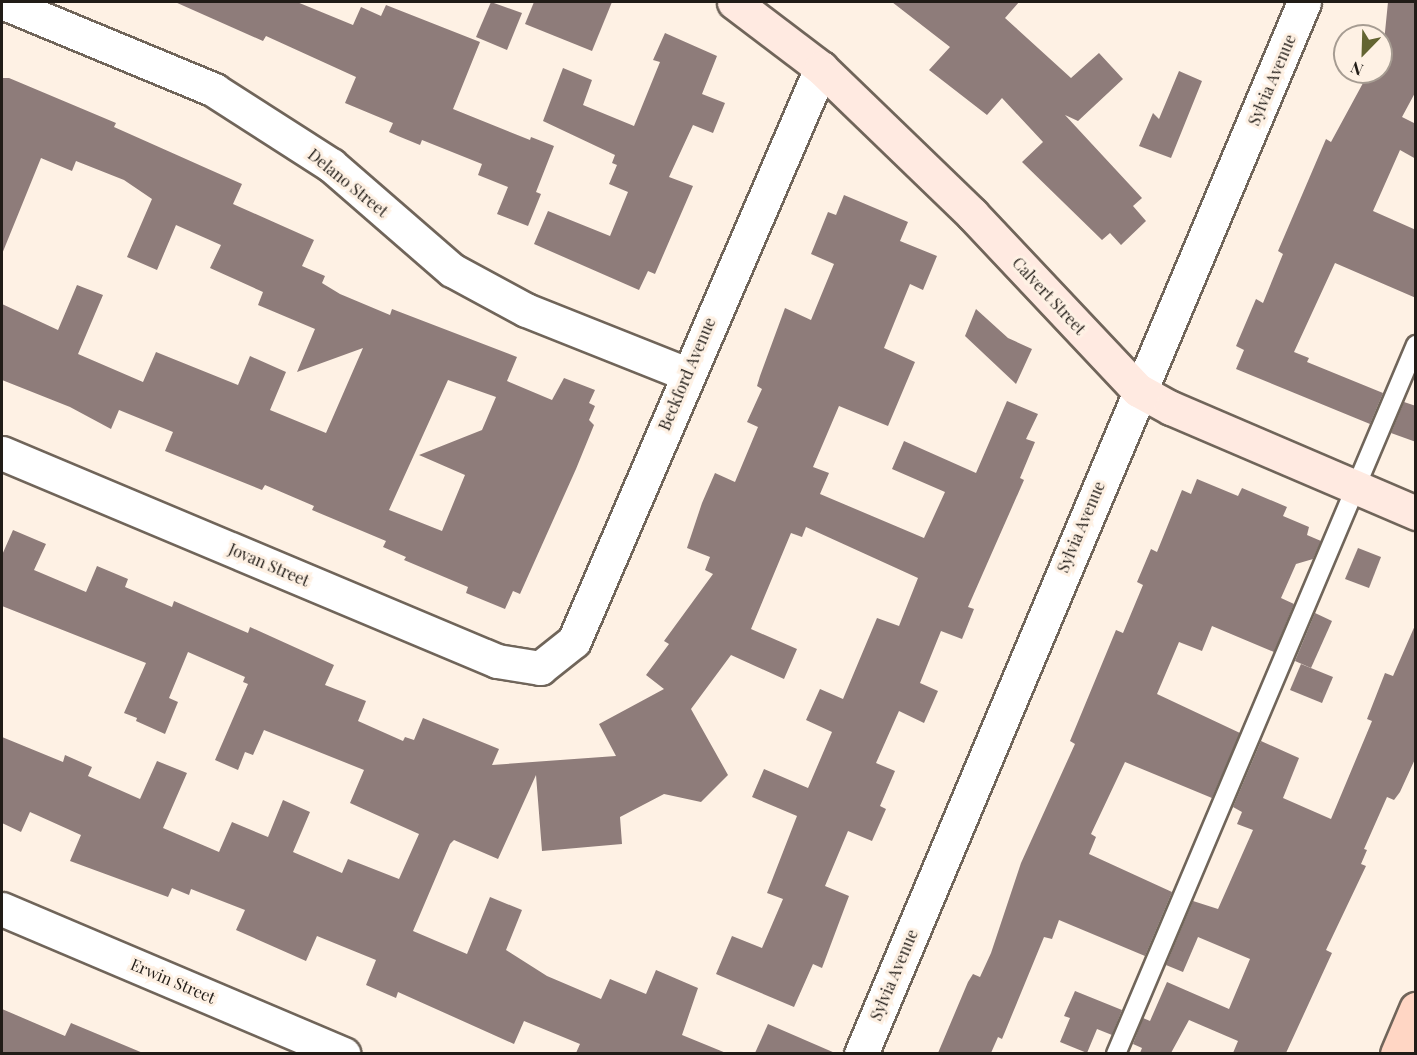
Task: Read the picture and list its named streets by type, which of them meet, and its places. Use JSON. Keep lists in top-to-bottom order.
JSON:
{
  "streets": {
    "street": [
      "Sylvia Avenue",
      "Delano Street",
      "Calvert Street",
      "Beckford Avenue",
      "Jovan Street",
      "Erwin Street"
    ]
  },
  "crossings": [
    ["Sylvia Avenue", "Calvert Street"],
    ["Delano Street", "Beckford Avenue"],
    ["Calvert Street", "Beckford Avenue"],
    ["Beckford Avenue", "Jovan Street"]
  ],
  "north": "bottom left"
}
